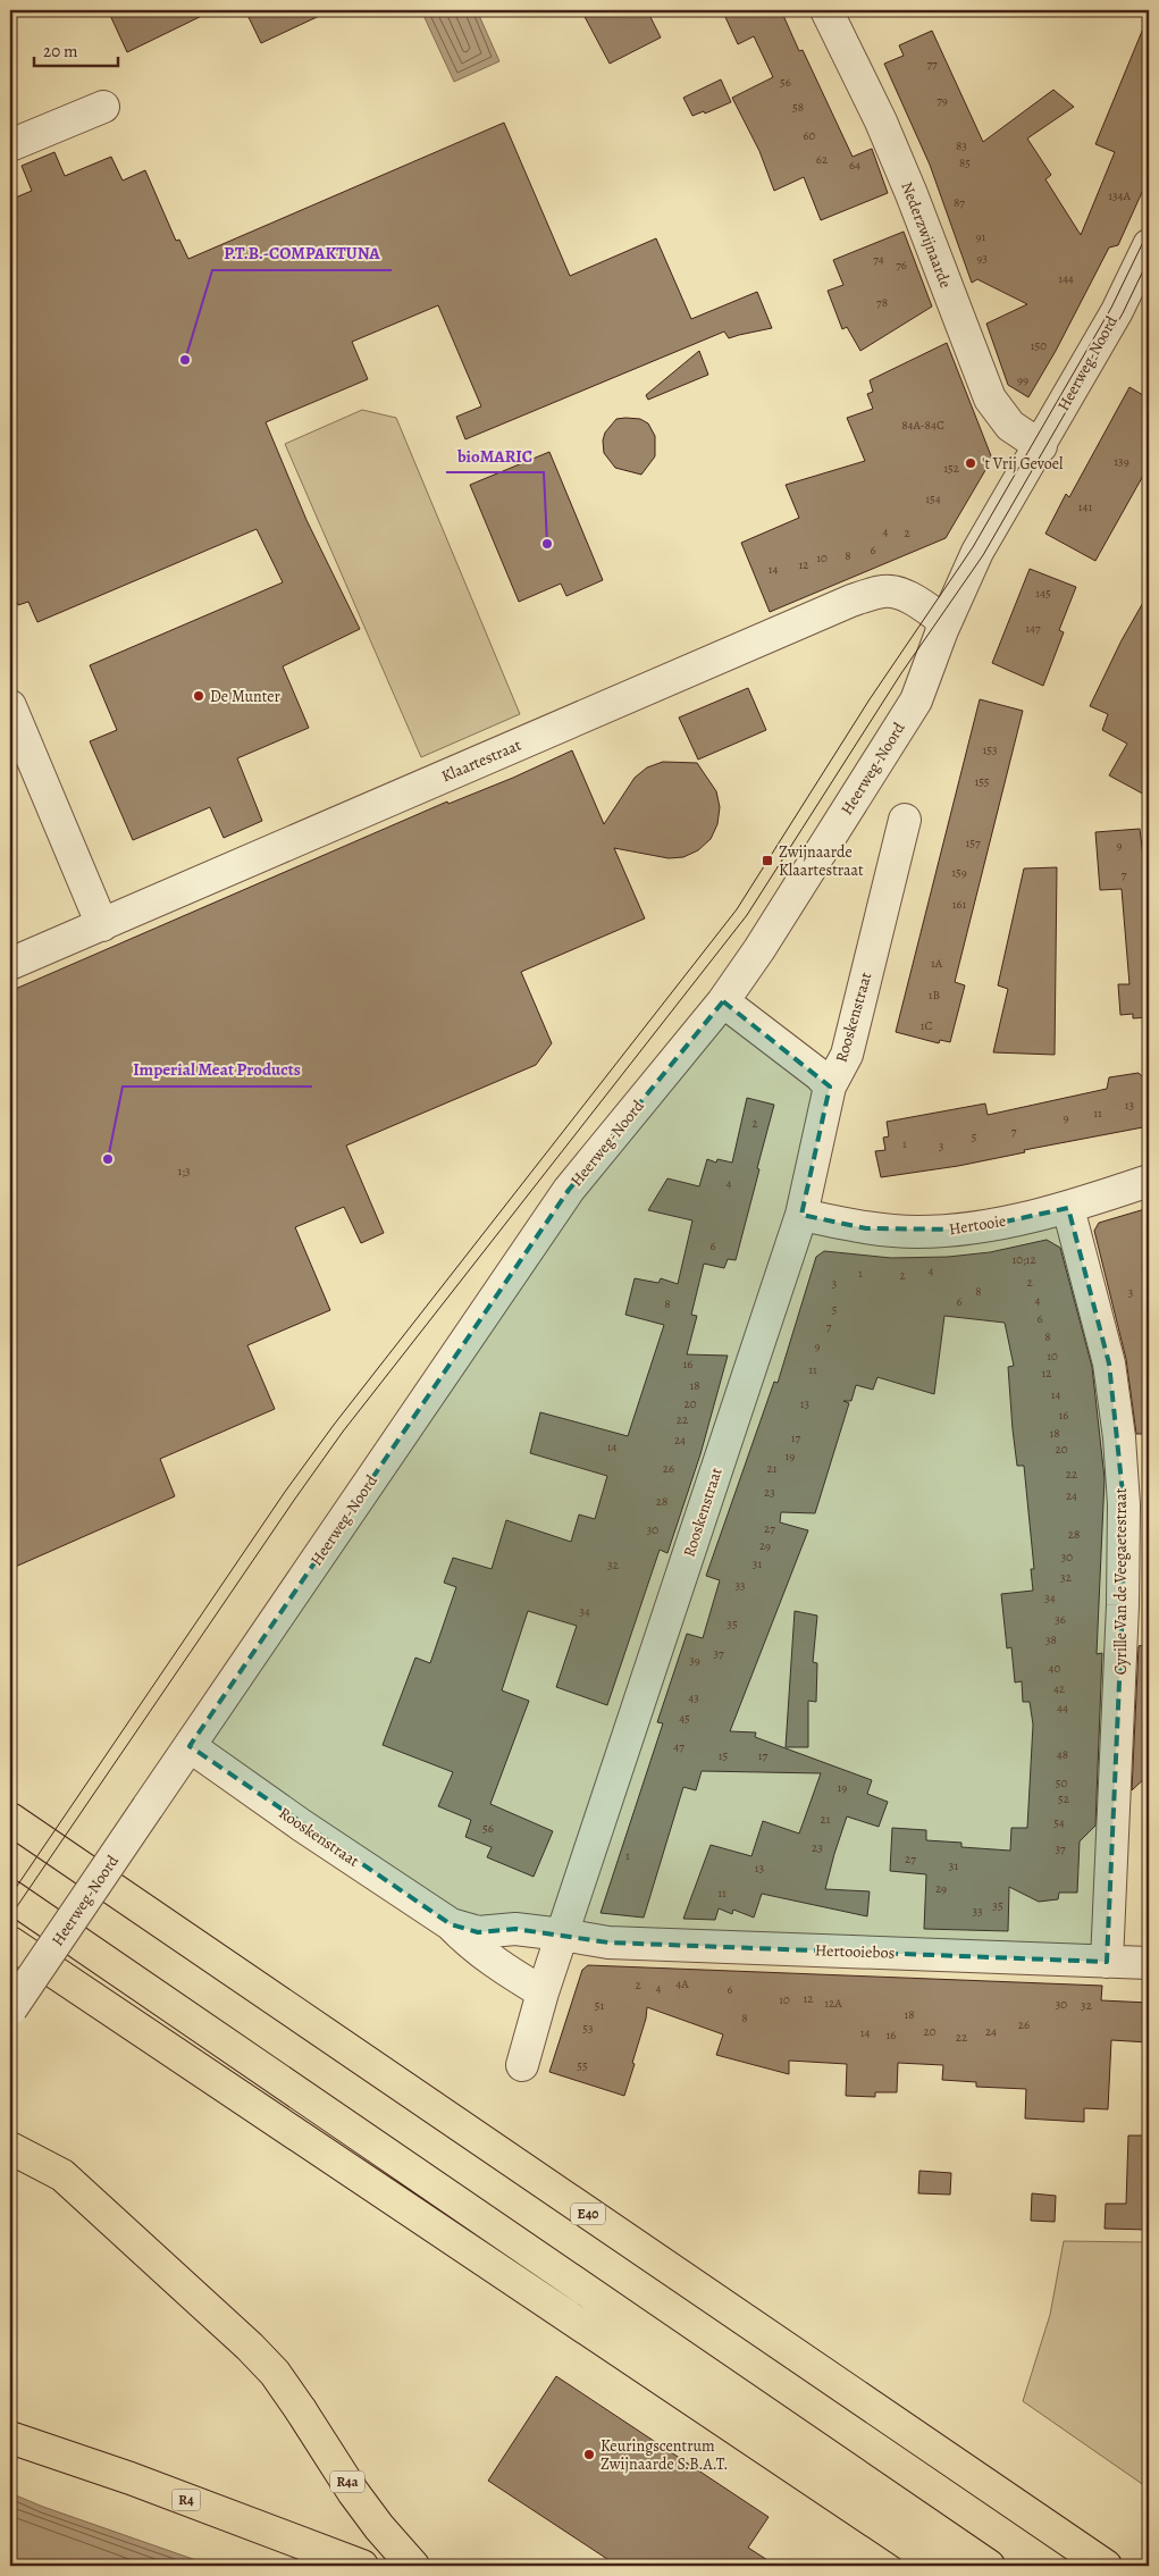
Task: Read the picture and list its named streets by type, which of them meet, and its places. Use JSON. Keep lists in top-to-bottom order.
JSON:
{
  "streets": {
    "main road": ["E40", "R4a", "R4"],
    "street": [
      "Nederzwijnaarde",
      "Heerweg-Noord",
      "Klaartestraat",
      "Rooskenstraat",
      "Hertooie",
      "Cyrille Van de Veegaetestraat",
      "Hertooiebos"
    ]
  },
  "crossings": [
    ["Nederzwijnaarde", "Heerweg-Noord"],
    ["Heerweg-Noord", "Klaartestraat"],
    ["Heerweg-Noord", "Rooskenstraat"],
    ["Rooskenstraat", "Hertooie"],
    ["Rooskenstraat", "Hertooiebos"],
    ["Hertooie", "Cyrille Van de Veegaetestraat"],
    ["Cyrille Van de Veegaetestraat", "Hertooiebos"]
  ],
  "places": {
    "other": [
      "P.T.B.-COMPAKTUNA",
      "'t Vrij Gevoel",
      "bioMARIC",
      "De Munter",
      "Imperial Meat Products",
      "Keuringscentrum Zwijnaarde S.B.A.T."
    ],
    "transit": ["Zwijnaarde Klaartestraat"]
  },
  "house_numbers": [
    "77",
    "56",
    "79",
    "58",
    "60",
    "83",
    "62",
    "85",
    "64",
    "134A",
    "87",
    "91",
    "93",
    "74",
    "76",
    "144",
    "78",
    "150",
    "99",
    "84A-84C",
    "139",
    "152",
    "154",
    "141",
    "4",
    "2",
    "6",
    "8",
    "10",
    "12",
    "14",
    "145",
    "147",
    "153",
    "155",
    "157",
    "9",
    "159",
    "7",
    "161",
    "1A",
    "1B",
    "1C",
    "13",
    "11",
    "9",
    "2",
    "7",
    "5",
    "1",
    "3",
    "1;3",
    "4",
    "6",
    "10;12",
    "4",
    "1",
    "2",
    "2",
    "3",
    "8",
    "3",
    "4",
    "6",
    "8",
    "5",
    "6",
    "7",
    "8",
    "9",
    "10",
    "16",
    "11",
    "12",
    "18",
    "14",
    "20",
    "13",
    "16",
    "22",
    "18",
    "17",
    "24",
    "14",
    "20",
    "19",
    "26",
    "21",
    "22",
    "23",
    "24",
    "28",
    "27",
    "30",
    "28",
    "29",
    "30",
    "31",
    "32",
    "32",
    "33",
    "34",
    "34",
    "36",
    "35",
    "38",
    "37",
    "39",
    "40",
    "42",
    "43",
    "44",
    "45",
    "47",
    "48",
    "15",
    "17",
    "50",
    "19",
    "52",
    "21",
    "54",
    "56",
    "23",
    "37",
    "1",
    "27",
    "31",
    "13",
    "29",
    "11",
    "35",
    "33",
    "4A",
    "2",
    "4",
    "6",
    "12",
    "10",
    "12A",
    "30",
    "51",
    "32",
    "18",
    "8",
    "26",
    "53",
    "20",
    "24",
    "14",
    "16",
    "22",
    "55"
  ],
  "scale_bar": "20 m"
}
